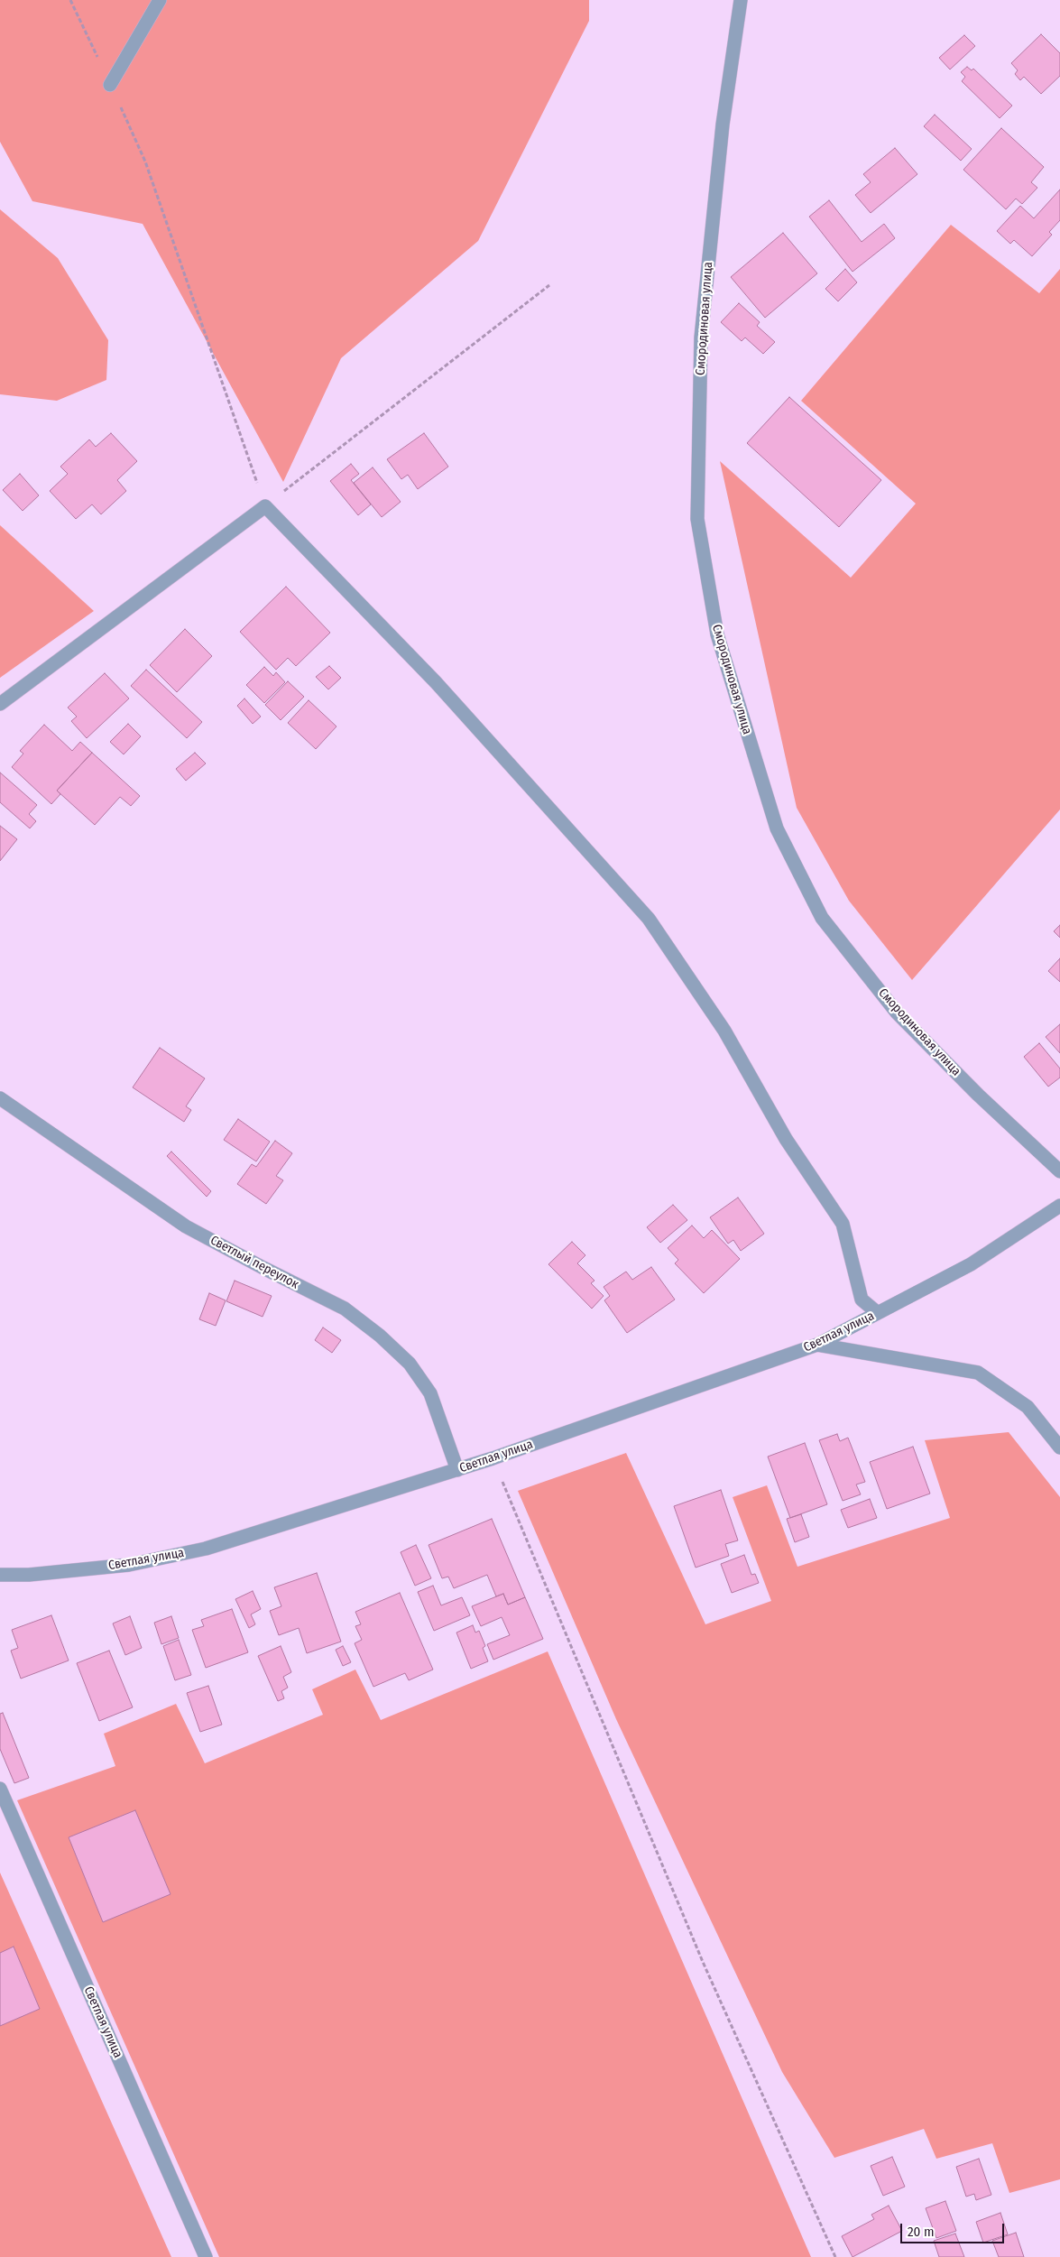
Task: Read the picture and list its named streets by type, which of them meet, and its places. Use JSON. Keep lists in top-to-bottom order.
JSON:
{
  "streets": {
    "street": ["Смородиновая улица", "Светлый переулок", "Светлая улица"]
  },
  "crossings": [
    ["Светлый переулок", "Светлая улица"]
  ],
  "scale_bar": "20 m"
}
